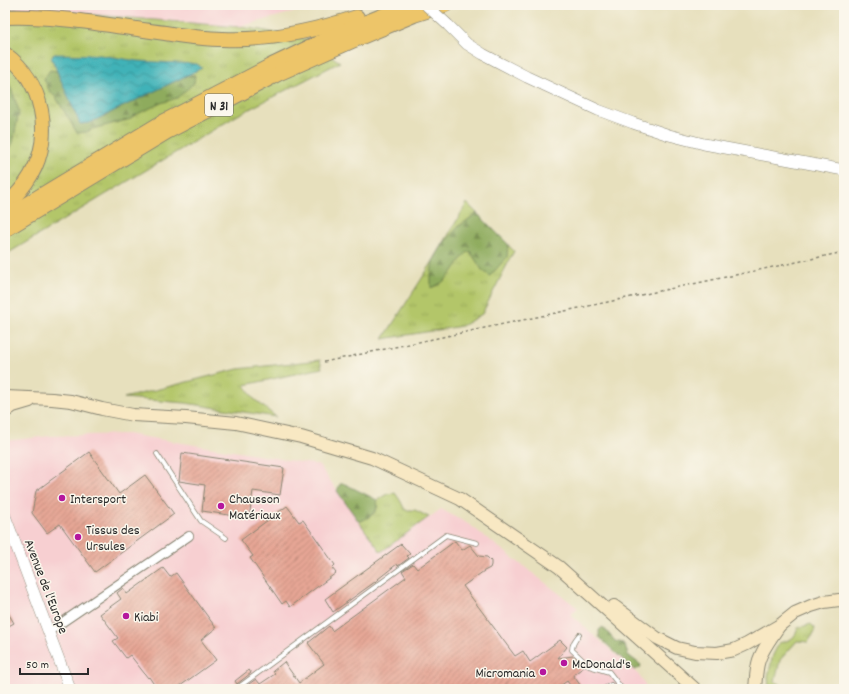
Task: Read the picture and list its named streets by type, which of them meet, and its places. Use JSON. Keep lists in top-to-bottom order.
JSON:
{
  "streets": {
    "highway": ["N 31"],
    "street": ["Avenue de l'Europe"]
  },
  "places": [
    "Intersport",
    "Chausson Matériaux",
    "Tissus des Ursules",
    "Kiabi",
    "McDonald's",
    "Micromania"
  ],
  "scale_bar": "50 m"
}
